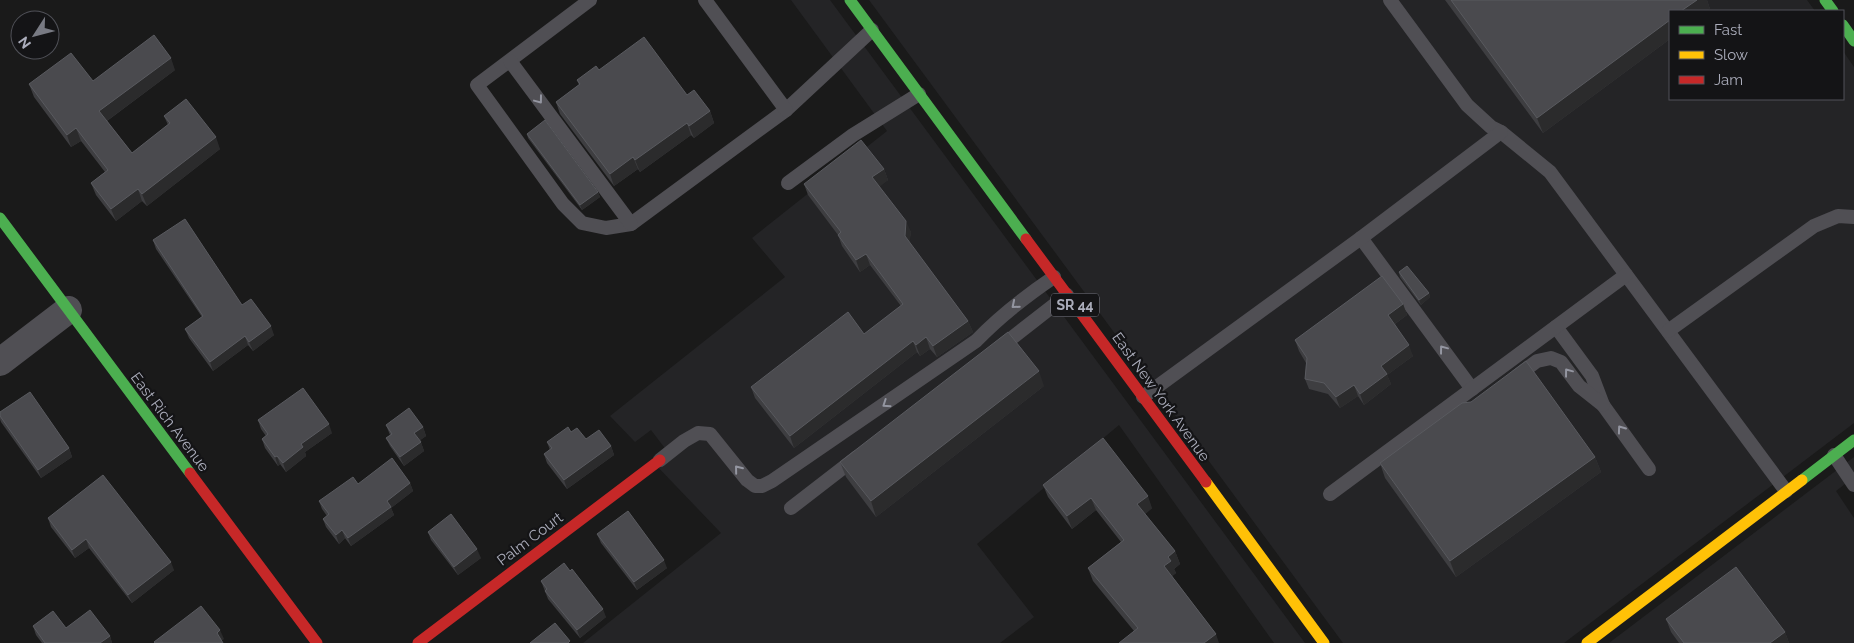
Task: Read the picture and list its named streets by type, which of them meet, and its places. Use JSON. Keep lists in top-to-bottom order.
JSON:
{
  "streets": {
    "main road": [
      "SR 44",
      "East New York Avenue",
      "East Rich Avenue",
      "Palm Court"
    ]
  },
  "legend": ["Fast", "Slow", "Jam"],
  "north": "bottom left"
}
